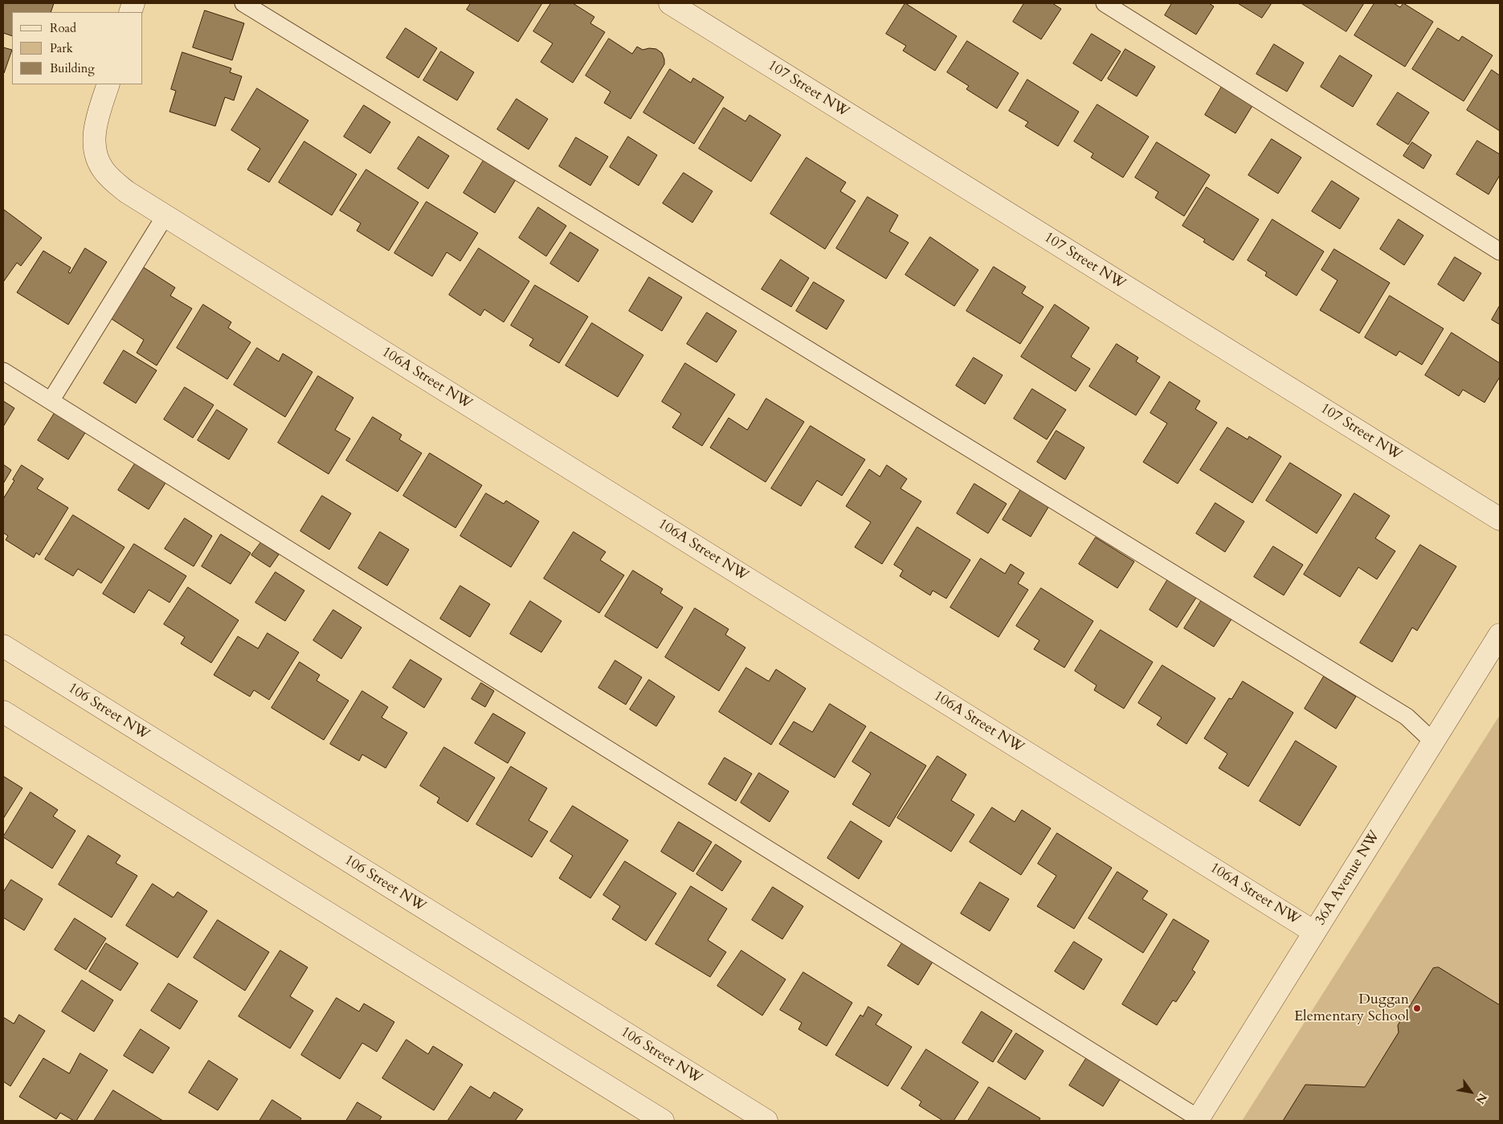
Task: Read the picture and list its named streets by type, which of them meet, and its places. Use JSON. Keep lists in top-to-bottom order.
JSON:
{
  "streets": {
    "street": [
      "107 Street NW",
      "106A Street NW",
      "106 Street NW",
      "36A Avenue NW"
    ]
  },
  "crossings": [
    ["106A Street NW", "36A Avenue NW"]
  ],
  "places": ["Duggan Elementary School"],
  "legend": ["Road", "Park", "Building"],
  "north": "bottom right"
}
